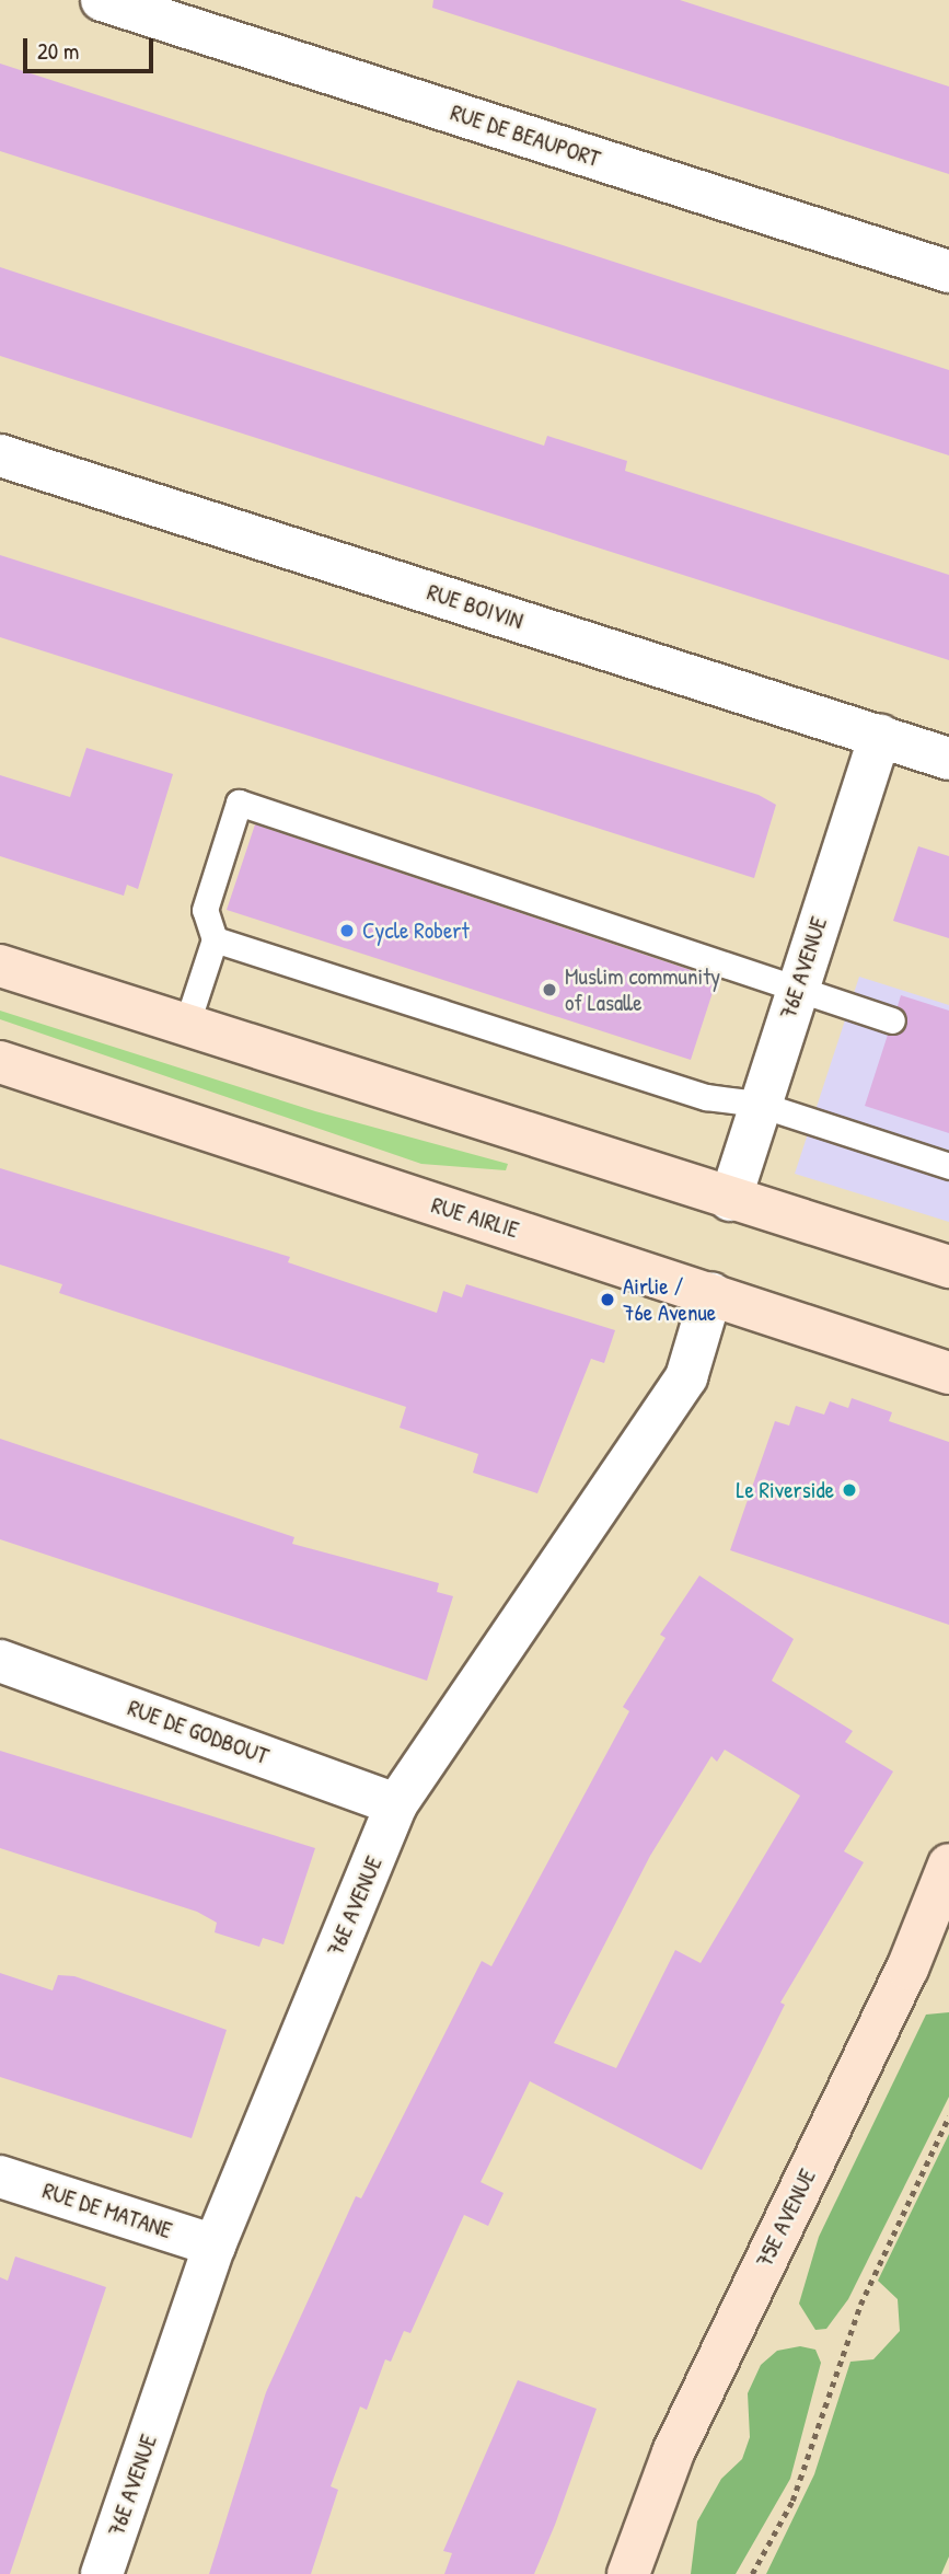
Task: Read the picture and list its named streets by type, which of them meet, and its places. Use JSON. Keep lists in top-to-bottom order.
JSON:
{
  "streets": {
    "main road": ["RUE AIRLIE", "75E AVENUE"],
    "street": [
      "RUE DE BEAUPORT",
      "RUE BOIVIN",
      "76E AVENUE",
      "RUE DE GODBOUT",
      "RUE DE MATANE"
    ]
  },
  "crossings": [
    ["RUE BOIVIN", "76E AVENUE"],
    ["76E AVENUE", "RUE AIRLIE"],
    ["76E AVENUE", "RUE DE GODBOUT"],
    ["76E AVENUE", "RUE DE MATANE"]
  ],
  "places": [
    "Cycle Robert",
    "Muslim community of Lasalle",
    "Airlie / 76e Avenue",
    "Le Riverside"
  ],
  "scale_bar": "20 m"
}
